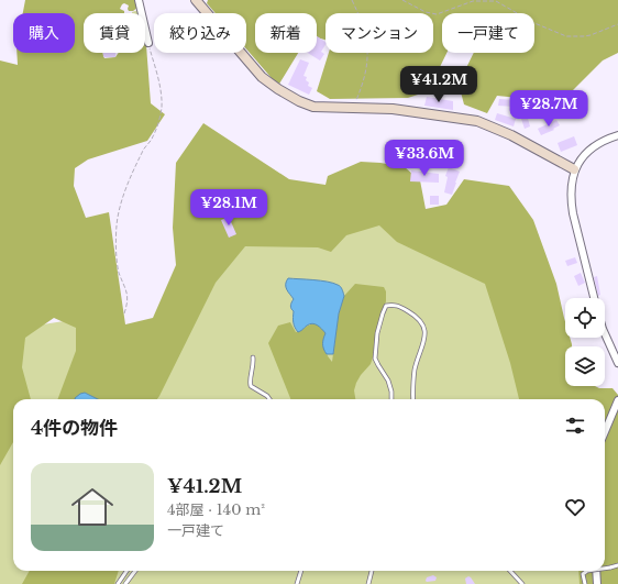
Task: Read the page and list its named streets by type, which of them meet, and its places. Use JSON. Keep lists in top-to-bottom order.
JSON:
{
  "page": {
    "chip": [
      "購入",
      "賃貸",
      "絞り込み",
      "新着",
      "マンション",
      "一戸建て"
    ],
    "price": [
      "¥41.2M",
      "¥28.7M",
      "¥33.6M",
      "¥28.1M"
    ],
    "heading": "4件の物件",
    "list": [
      {
        "name": "¥41.2M",
        "note": "4部屋 · 140 m² · 一戸建て"
      }
    ]
  }
}
